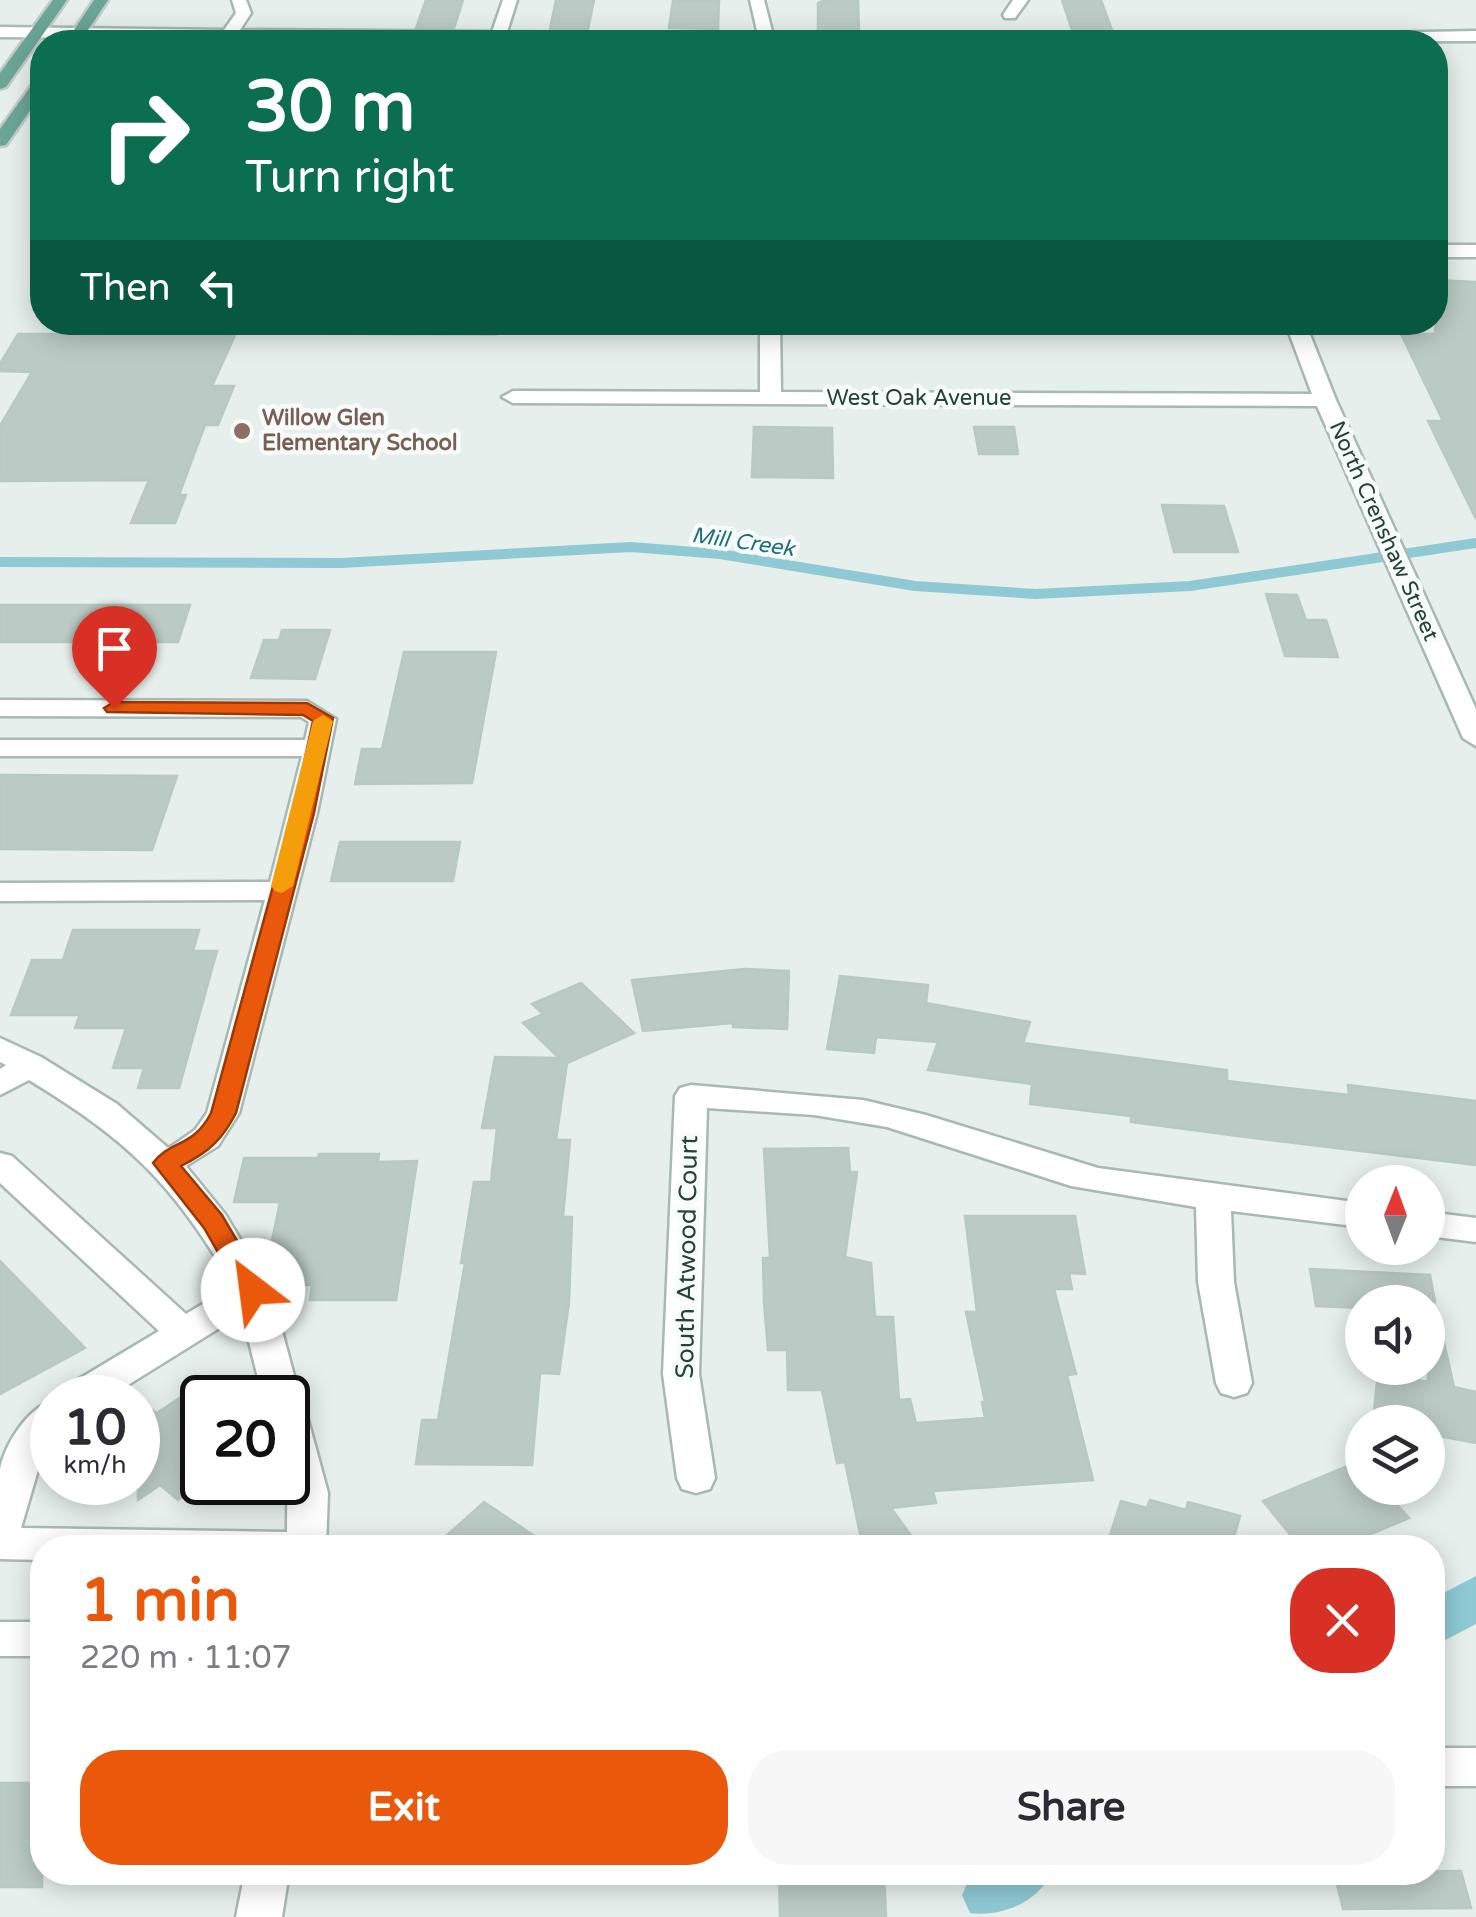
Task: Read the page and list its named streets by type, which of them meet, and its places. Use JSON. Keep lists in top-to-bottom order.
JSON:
{
  "streets": {
    "street": ["West Oak Avenue", "North Crenshaw Street", "South Atwood Court"]
  },
  "crossings": [
    ["West Oak Avenue", "North Crenshaw Street"]
  ],
  "water": ["Mill Creek"],
  "places": ["Willow Glen Elementary School"],
  "north": "top",
  "page": {
    "turn": ["30 m", "Turn right"],
    "then": "Then",
    "speed": "10 km/h",
    "limit": "20",
    "heading": ["1 min", "220 m · 11:07"],
    "buttons": ["Exit", "Share"]
  }
}
